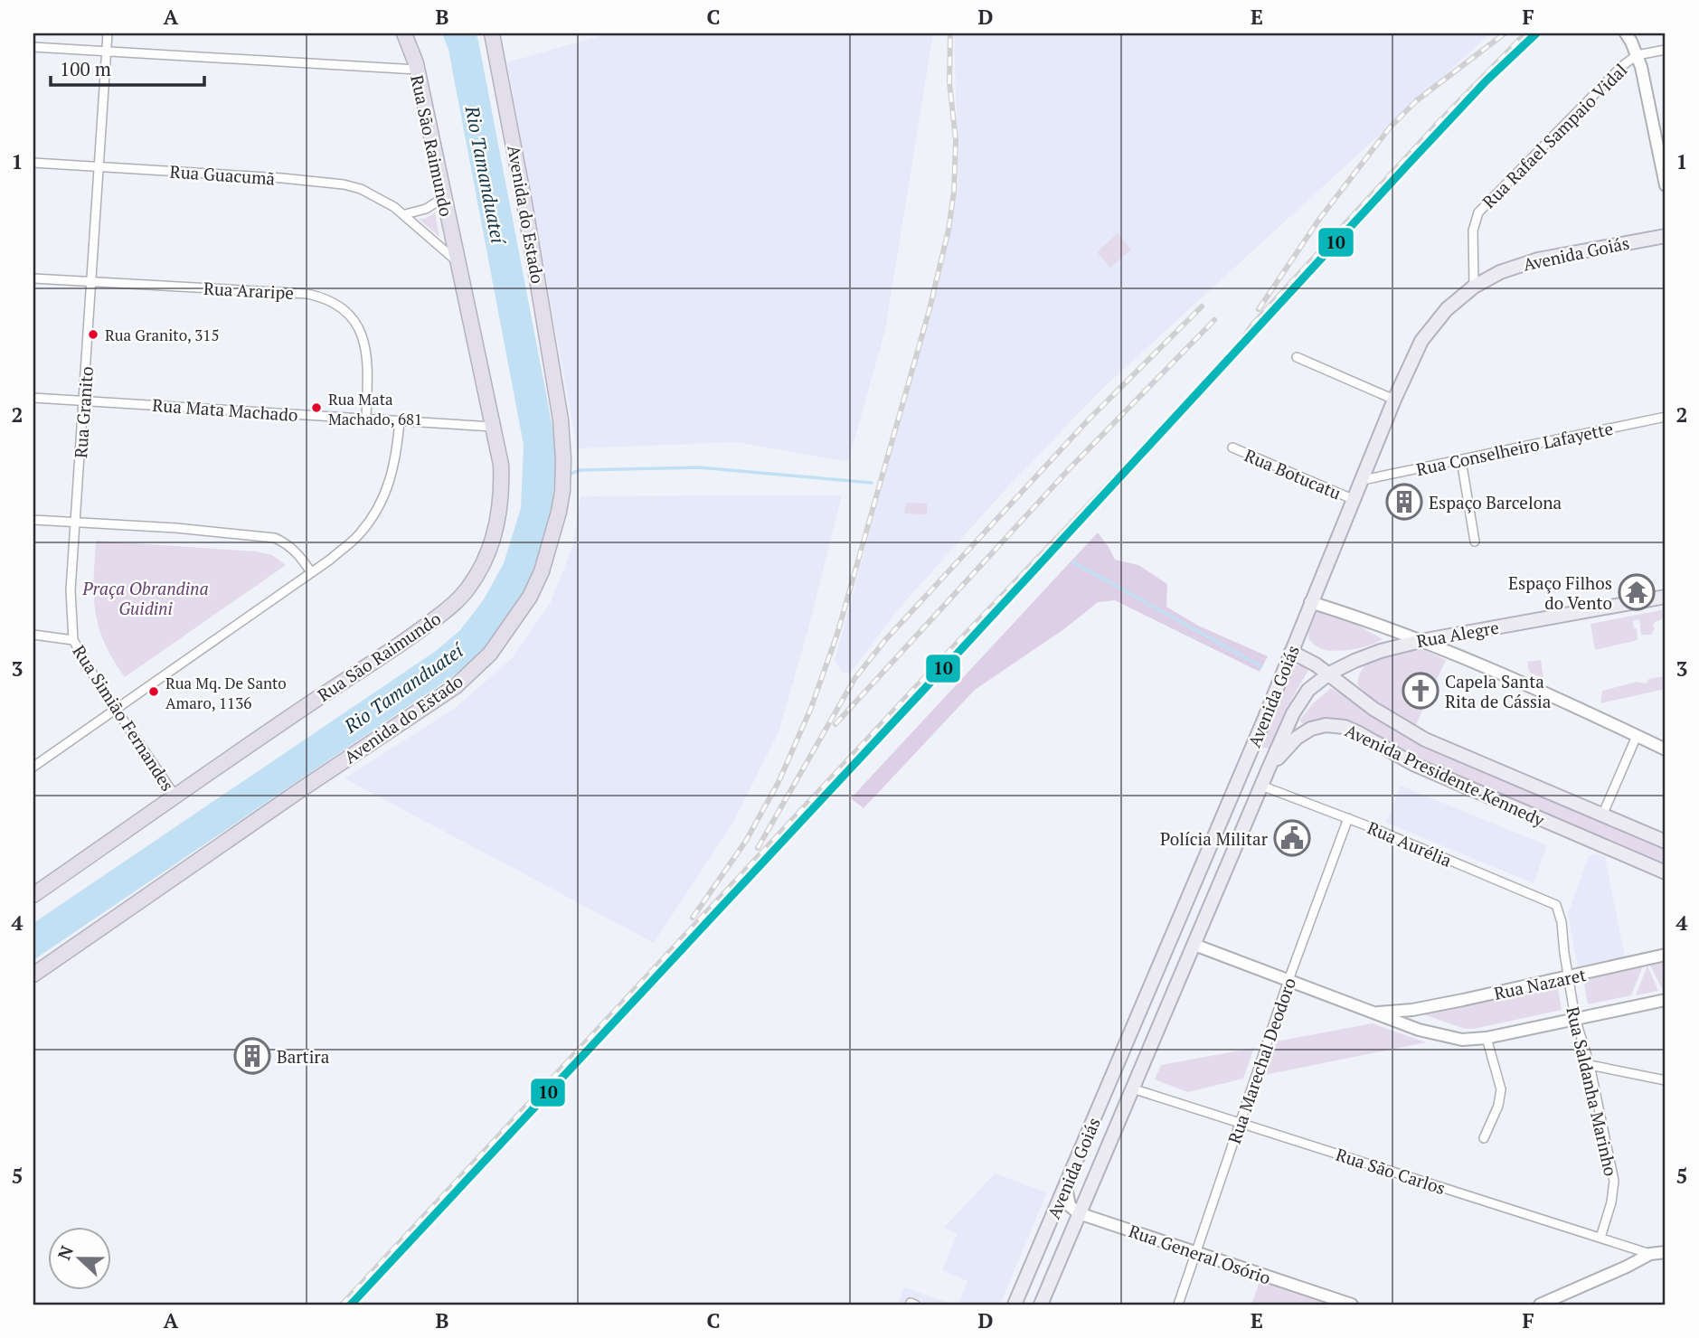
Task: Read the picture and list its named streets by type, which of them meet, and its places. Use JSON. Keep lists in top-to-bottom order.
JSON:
{
  "streets": {
    "highway": ["Rua São Raimundo", "Avenida do Estado"],
    "main road": ["Avenida Goiás", "Rua Alegre", "Avenida Presidente Kennedy"],
    "street": [
      "Rua Rafael Sampaio Vidal",
      "Rua Guacumã",
      "Rua Araripe",
      "Rua Mata Machado",
      "Rua Granito",
      "Rua Conselheiro Lafayette",
      "Rua Botucatu",
      "Rua Simião Fernandes",
      "Rua Aurélia",
      "Rua Nazaret",
      "Rua Marechal Deodoro",
      "Rua Saldanha Marinho",
      "Rua São Carlos",
      "Rua General Osório"
    ]
  },
  "crossings": [
    ["Rua Rafael Sampaio Vidal", "Avenida Goiás"],
    ["Rua São Raimundo", "Rua Guacumã"],
    ["Rua São Raimundo", "Rua Mata Machado"],
    ["Rua São Raimundo", "Rua Simião Fernandes"],
    ["Rua Guacumã", "Rua Granito"],
    ["Avenida Goiás", "Rua Conselheiro Lafayette"],
    ["Avenida Goiás", "Rua Botucatu"],
    ["Avenida Goiás", "Rua Alegre"],
    ["Avenida Goiás", "Avenida Presidente Kennedy"],
    ["Avenida Goiás", "Rua Aurélia"],
    ["Avenida Goiás", "Rua São Carlos"],
    ["Avenida Goiás", "Rua General Osório"],
    ["Rua Araripe", "Rua Mata Machado"],
    ["Rua Araripe", "Rua Granito"],
    ["Rua Mata Machado", "Rua Granito"],
    ["Rua Granito", "Rua Simião Fernandes"],
    ["Rua Alegre", "Avenida Presidente Kennedy"],
    ["Rua Aurélia", "Rua Marechal Deodoro"],
    ["Rua Aurélia", "Rua Saldanha Marinho"],
    ["Rua Nazaret", "Rua Saldanha Marinho"],
    ["Rua Marechal Deodoro", "Rua São Carlos"],
    ["Rua Marechal Deodoro", "Rua General Osório"],
    ["Rua Saldanha Marinho", "Rua São Carlos"]
  ],
  "water": ["Rio Tamanduateí"],
  "parks": ["Praça Obrandina Guidini"],
  "places": {
    "other": ["Rua Granito, 315", "Rua Mata Machado, 681", "Rua Mq. De Santo Amaro, 1136"],
    "building": ["Espaço Barcelona", "Bartira"],
    "temple": ["Espaço Filhos do Vento"],
    "church": ["Capela Santa Rita de Cássia"],
    "public building": ["Polícia Militar"]
  },
  "lines": ["transit line 10"],
  "scale_bar": "100 m",
  "north": "left",
  "grid": {
    "columns": [
      "A",
      "B",
      "C",
      "D",
      "E",
      "F"
    ],
    "rows": [
      "1",
      "2",
      "3",
      "4",
      "5"
    ]
  }
}
